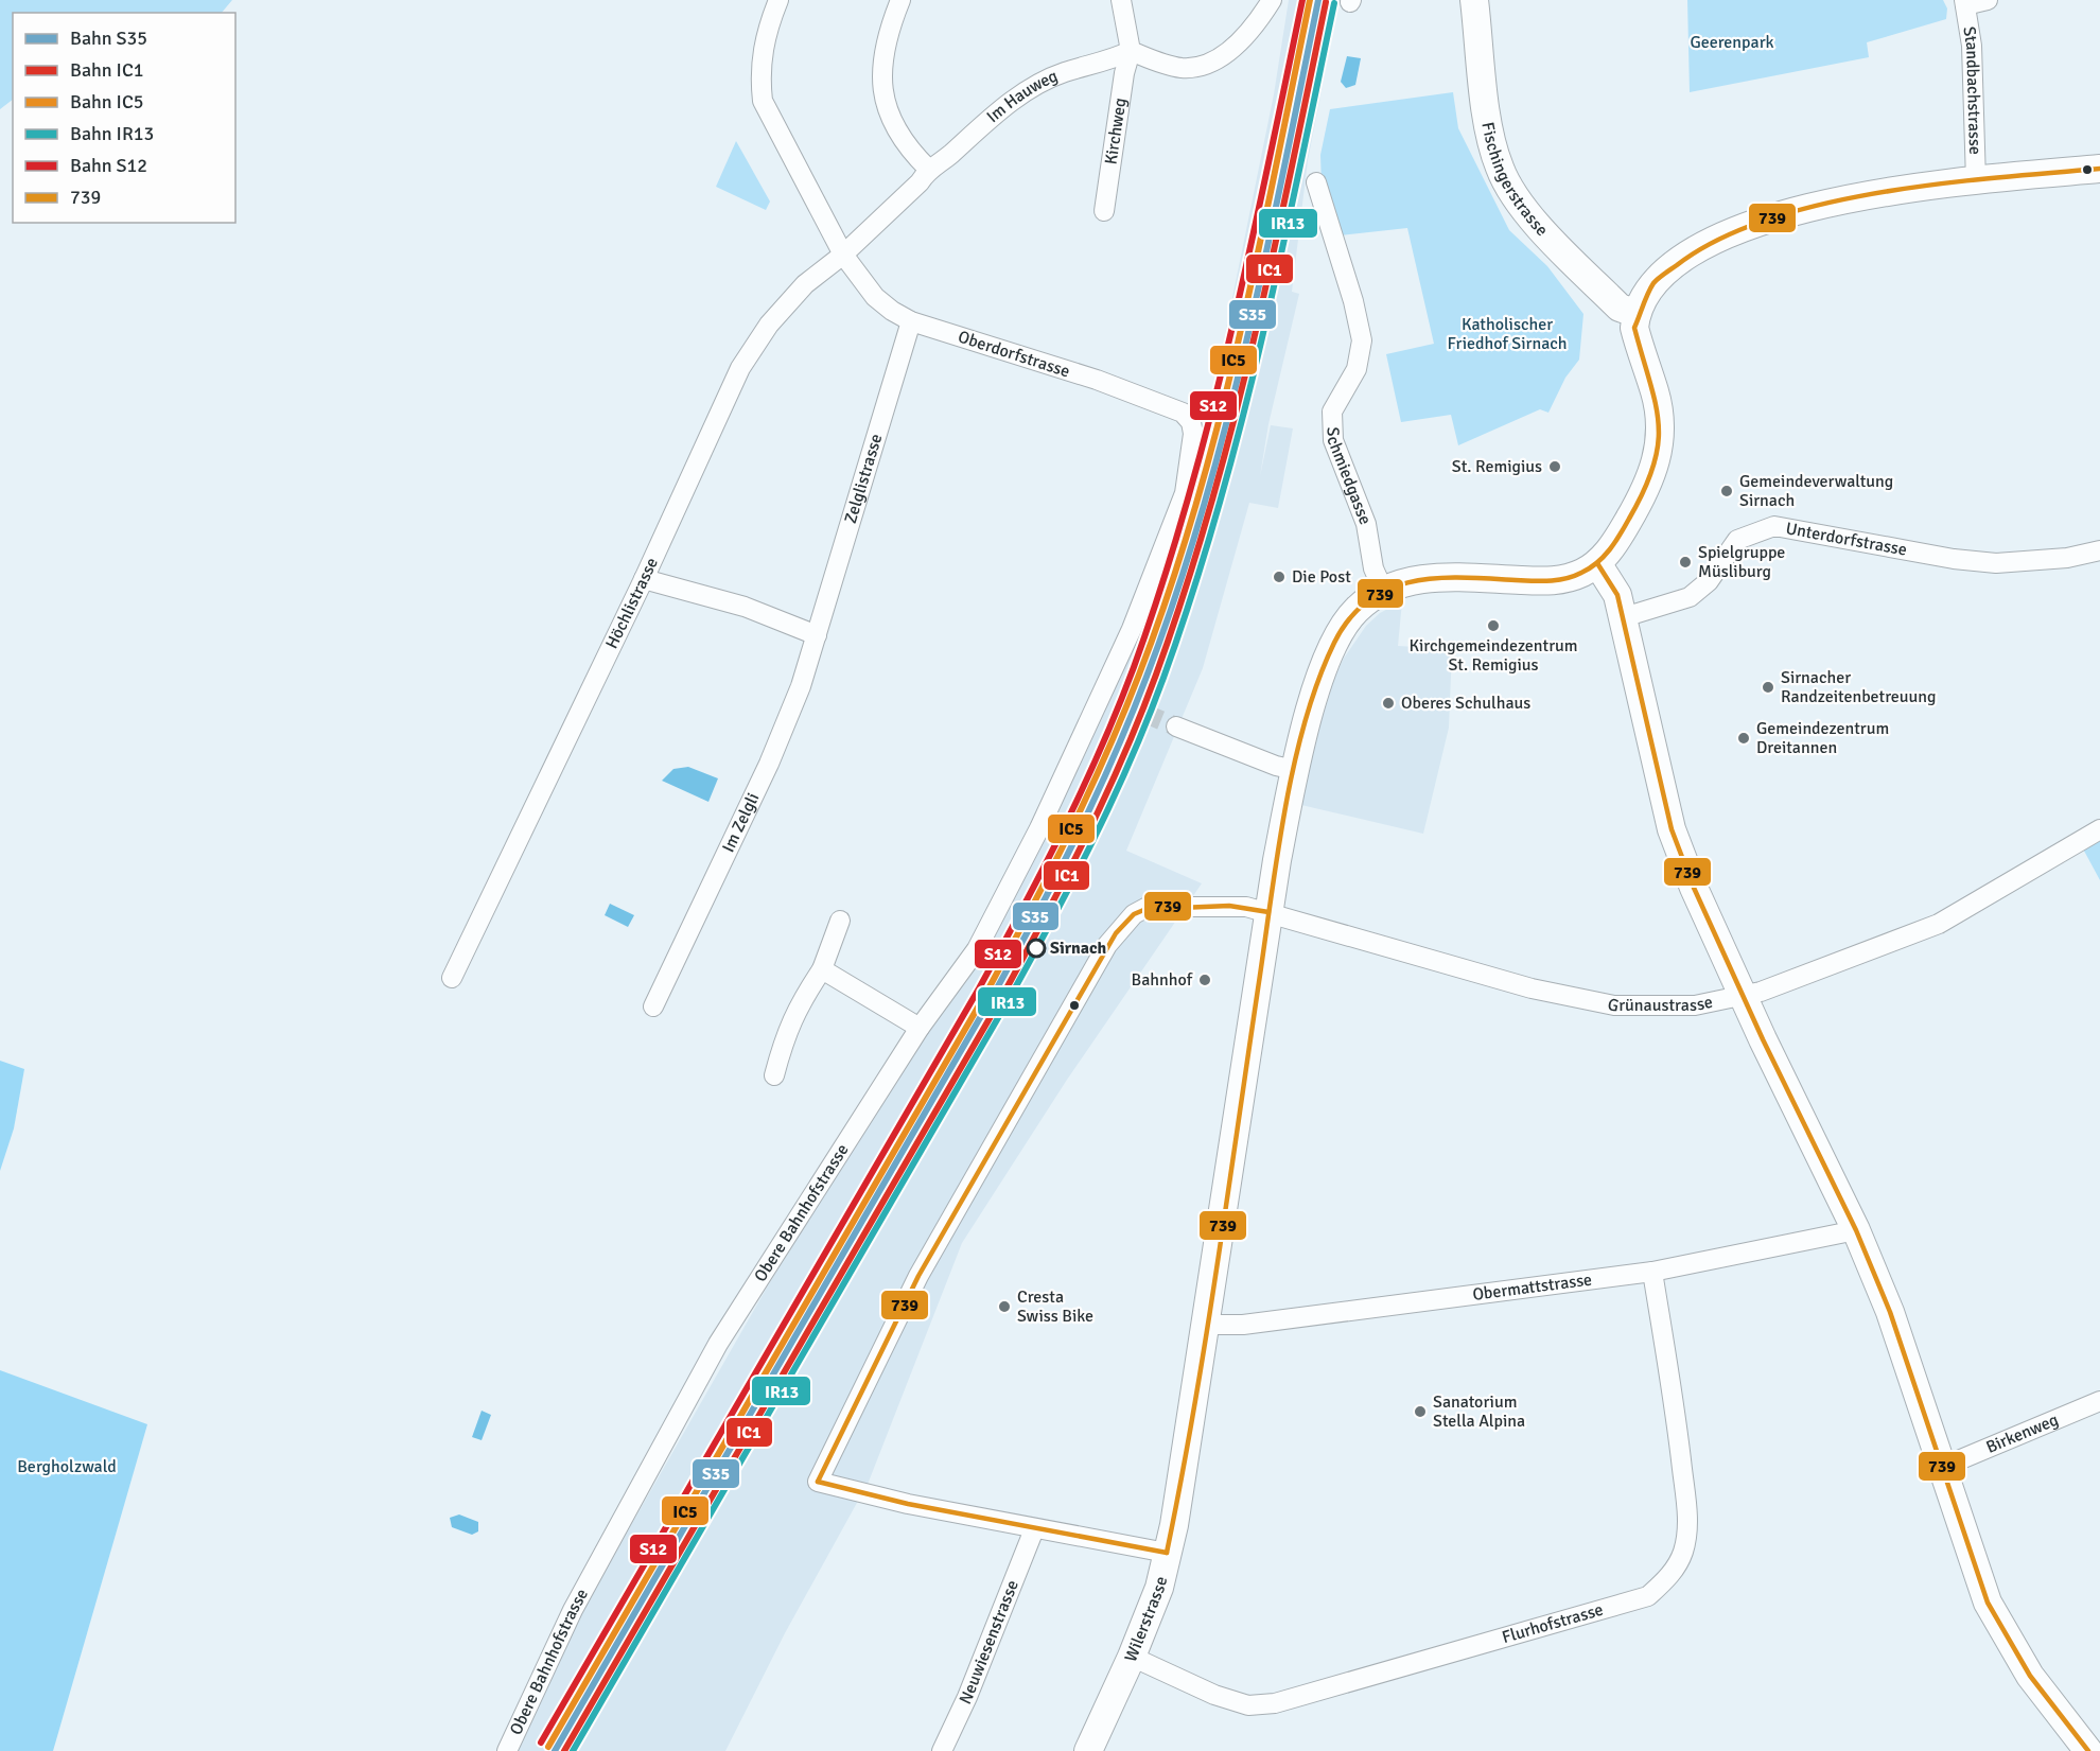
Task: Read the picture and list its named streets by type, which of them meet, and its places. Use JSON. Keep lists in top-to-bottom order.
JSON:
{
  "streets": {
    "main road": ["Fischingerstrasse", "Wilerstrasse"],
    "street": [
      "Standbachstrasse",
      "Im Hauweg",
      "Kirchweg",
      "Oberdorfstrasse",
      "Schmiedgasse",
      "Zelglistrasse",
      "Unterdorfstrasse",
      "Höchlistrasse",
      "Im Zelgli",
      "Grünaustrasse",
      "Obere Bahnhofstrasse",
      "Obermattstrasse",
      "Birkenweg",
      "Flurhofstrasse",
      "Neuwiesenstrasse"
    ]
  },
  "crossings": [
    ["Im Hauweg", "Kirchweg"],
    ["Im Hauweg", "Oberdorfstrasse"],
    ["Im Hauweg", "Höchlistrasse"],
    ["Oberdorfstrasse", "Zelglistrasse"],
    ["Oberdorfstrasse", "Höchlistrasse"],
    ["Oberdorfstrasse", "Obere Bahnhofstrasse"],
    ["Zelglistrasse", "Im Zelgli"],
    ["Grünaustrasse", "Wilerstrasse"],
    ["Grünaustrasse", "Neuwiesenstrasse"],
    ["Obermattstrasse", "Wilerstrasse"],
    ["Obermattstrasse", "Flurhofstrasse"],
    ["Wilerstrasse", "Flurhofstrasse"]
  ],
  "parks": ["Geerenpark", "Katholischer Friedhof Sirnach", "Bergholzwald"],
  "places": [
    "St. Remigius",
    "Gemeindeverwaltung Sirnach",
    "Spielgruppe Müsliburg",
    "Die Post",
    "Kirchgemeindezentrum St. Remigius",
    "Sirnacher Randzeitenbetreuung",
    "Oberes Schulhaus",
    "Gemeindezentrum Dreitannen",
    "Sirnach",
    "Bahnhof",
    "Cresta Swiss Bike",
    "Sanatorium Stella Alpina"
  ],
  "lines": [
    "rail line S35",
    "rail line IC5",
    "rail line S12",
    "rail line IC1",
    "rail line IR13",
    "transit line 739"
  ],
  "legend": [
    "Bahn S35",
    "Bahn IC1",
    "Bahn IC5",
    "Bahn IR13",
    "Bahn S12",
    "739"
  ]
}
